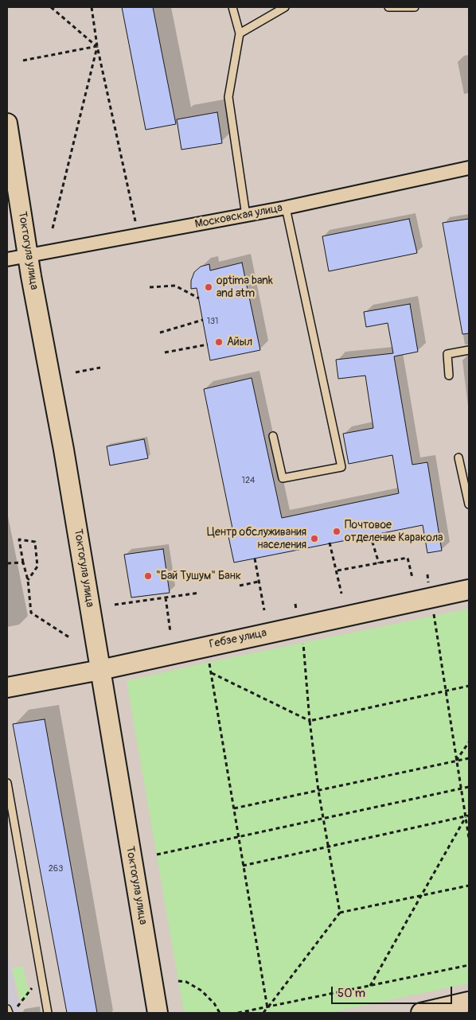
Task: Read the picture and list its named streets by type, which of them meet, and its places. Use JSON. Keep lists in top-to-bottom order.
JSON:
{
  "streets": {
    "main road": ["Токтогула улица", "Гебзе улица"],
    "street": ["Московская улица"]
  },
  "crossings": [
    ["Московская улица", "Токтогула улица"],
    ["Токтогула улица", "Гебзе улица"]
  ],
  "places": [
    "optima bank and atm",
    "Айыл",
    "Почтовое отделение Каракола",
    "Центр обслуживания населения",
    "\"Бай Тушум\" Банк"
  ],
  "house_numbers": ["131", "124", "263"],
  "scale_bar": "50 m"
}
